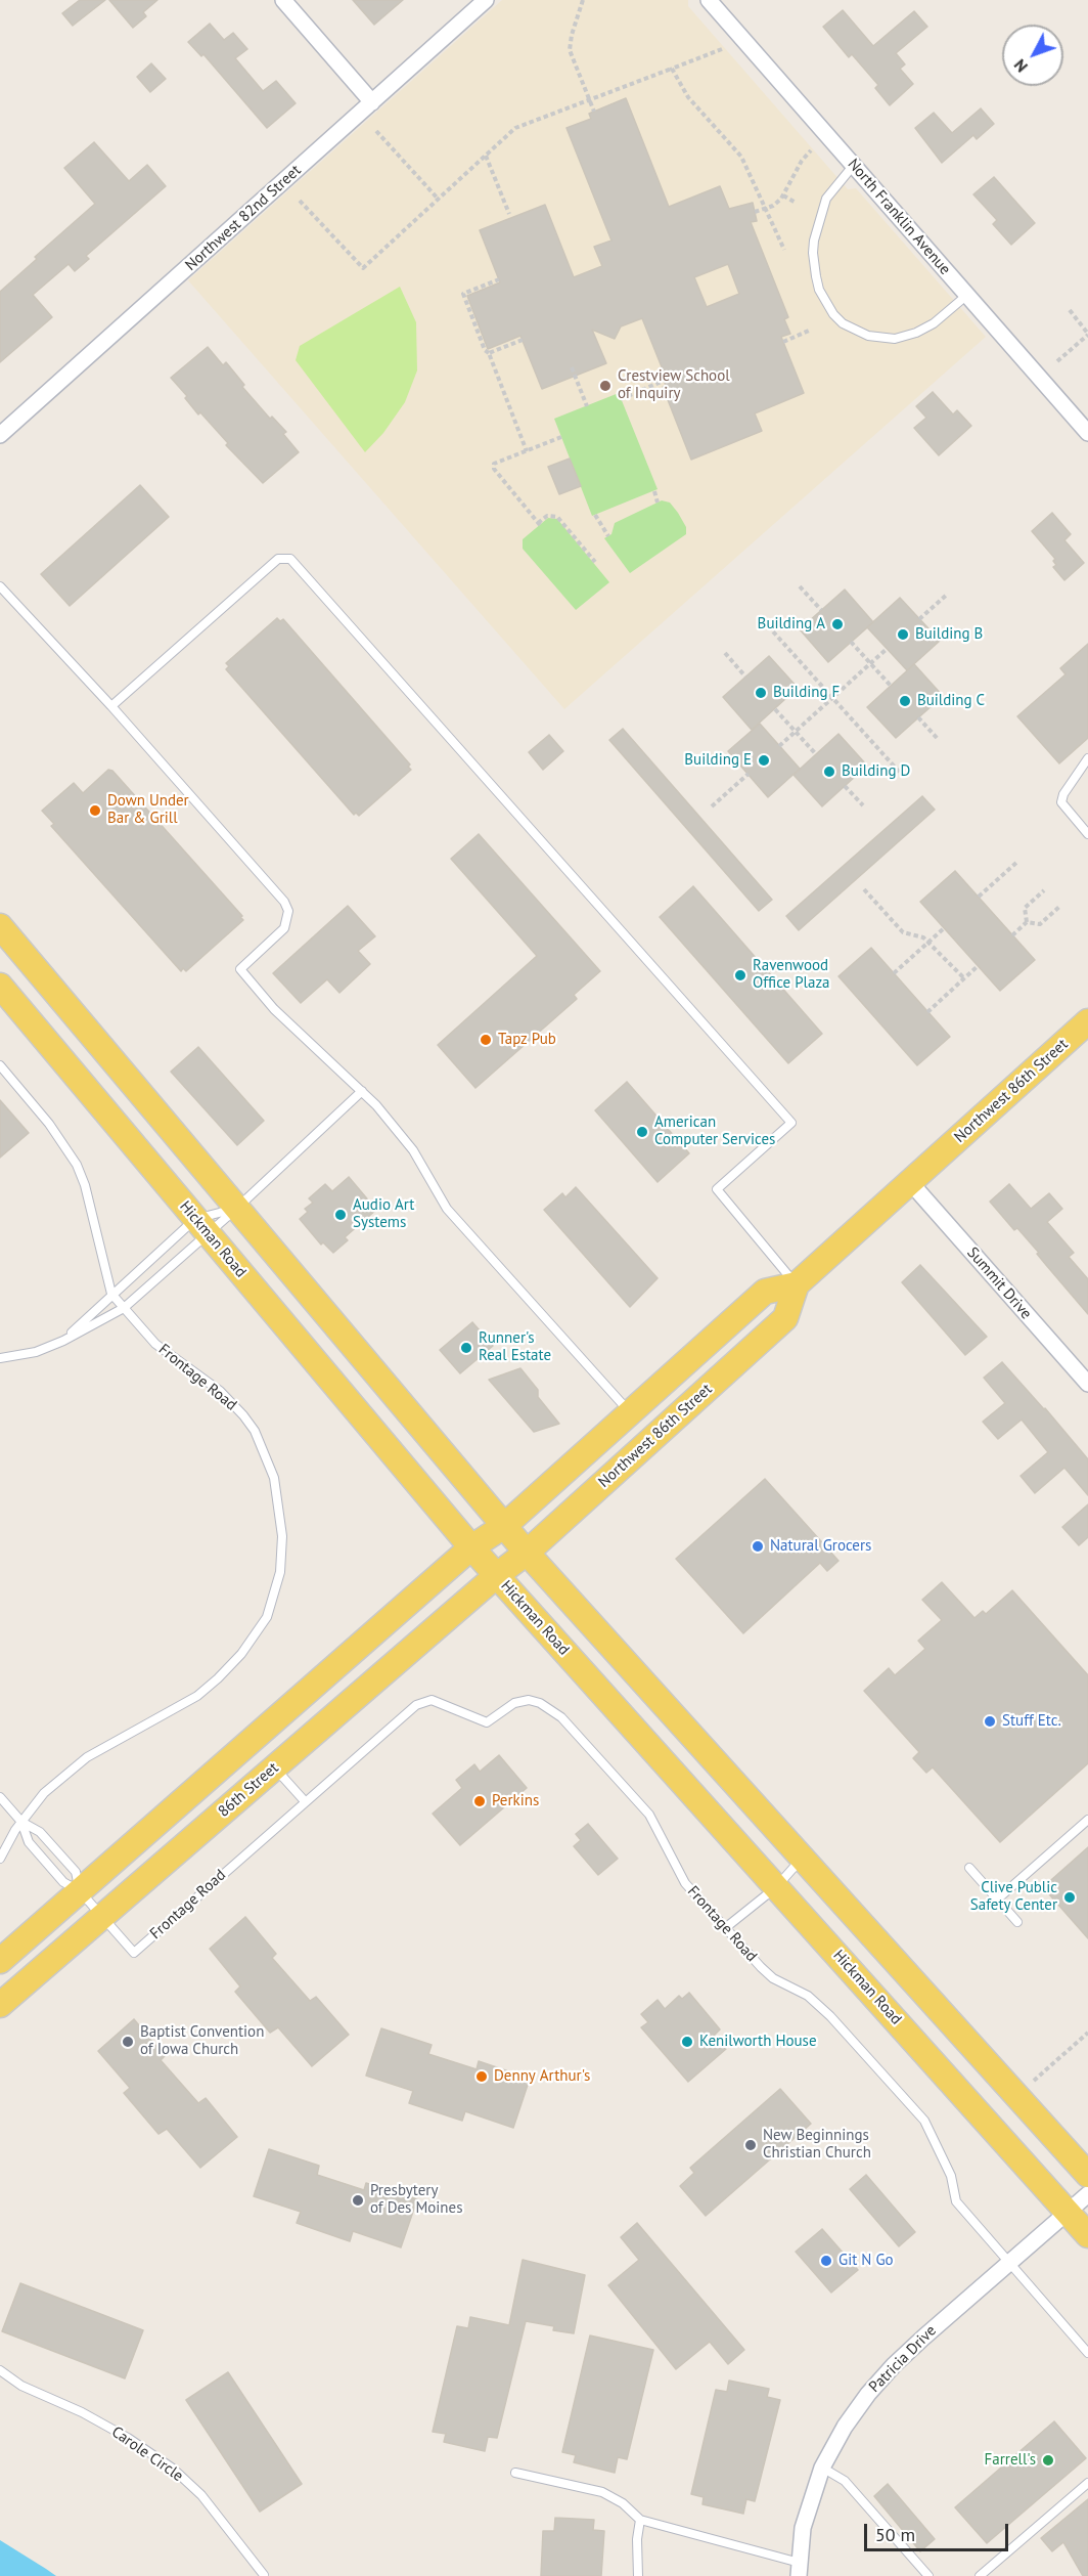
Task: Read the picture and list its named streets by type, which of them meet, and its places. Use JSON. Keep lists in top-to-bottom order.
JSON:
{
  "streets": {
    "main road": ["Northwest 86th Street", "Hickman Road", "86th Street"],
    "street": [
      "North Franklin Avenue",
      "Northwest 82nd Street",
      "Summit Drive",
      "Patricia Drive"
    ],
    "lane": ["Frontage Road", "Carole Circle"]
  },
  "crossings": [
    ["Northwest 86th Street", "Hickman Road"],
    ["Northwest 86th Street", "Summit Drive"],
    ["Northwest 86th Street", "86th Street"],
    ["Hickman Road", "86th Street"],
    ["Hickman Road", "Patricia Drive"],
    ["Frontage Road", "86th Street"],
    ["Frontage Road", "Patricia Drive"]
  ],
  "places": [
    "Crestview School of Inquiry",
    "Building A",
    "Building B",
    "Building F",
    "Building C",
    "Building E",
    "Building D",
    "Down Under Bar & Grill",
    "Ravenwood Office Plaza",
    "Tapz Pub",
    "American Computer Services",
    "Audio Art Systems",
    "Runner's Real Estate",
    "Natural Grocers",
    "Stuff Etc.",
    "Perkins",
    "Clive Public Safety Center",
    "Baptist Convention of Iowa Church",
    "Kenilworth House",
    "Denny Arthur's",
    "New Beginnings Christian Church",
    "Presbytery of Des Moines",
    "Git N Go",
    "Farrell's"
  ],
  "scale_bar": "50 m",
  "north": "bottom left"
}
